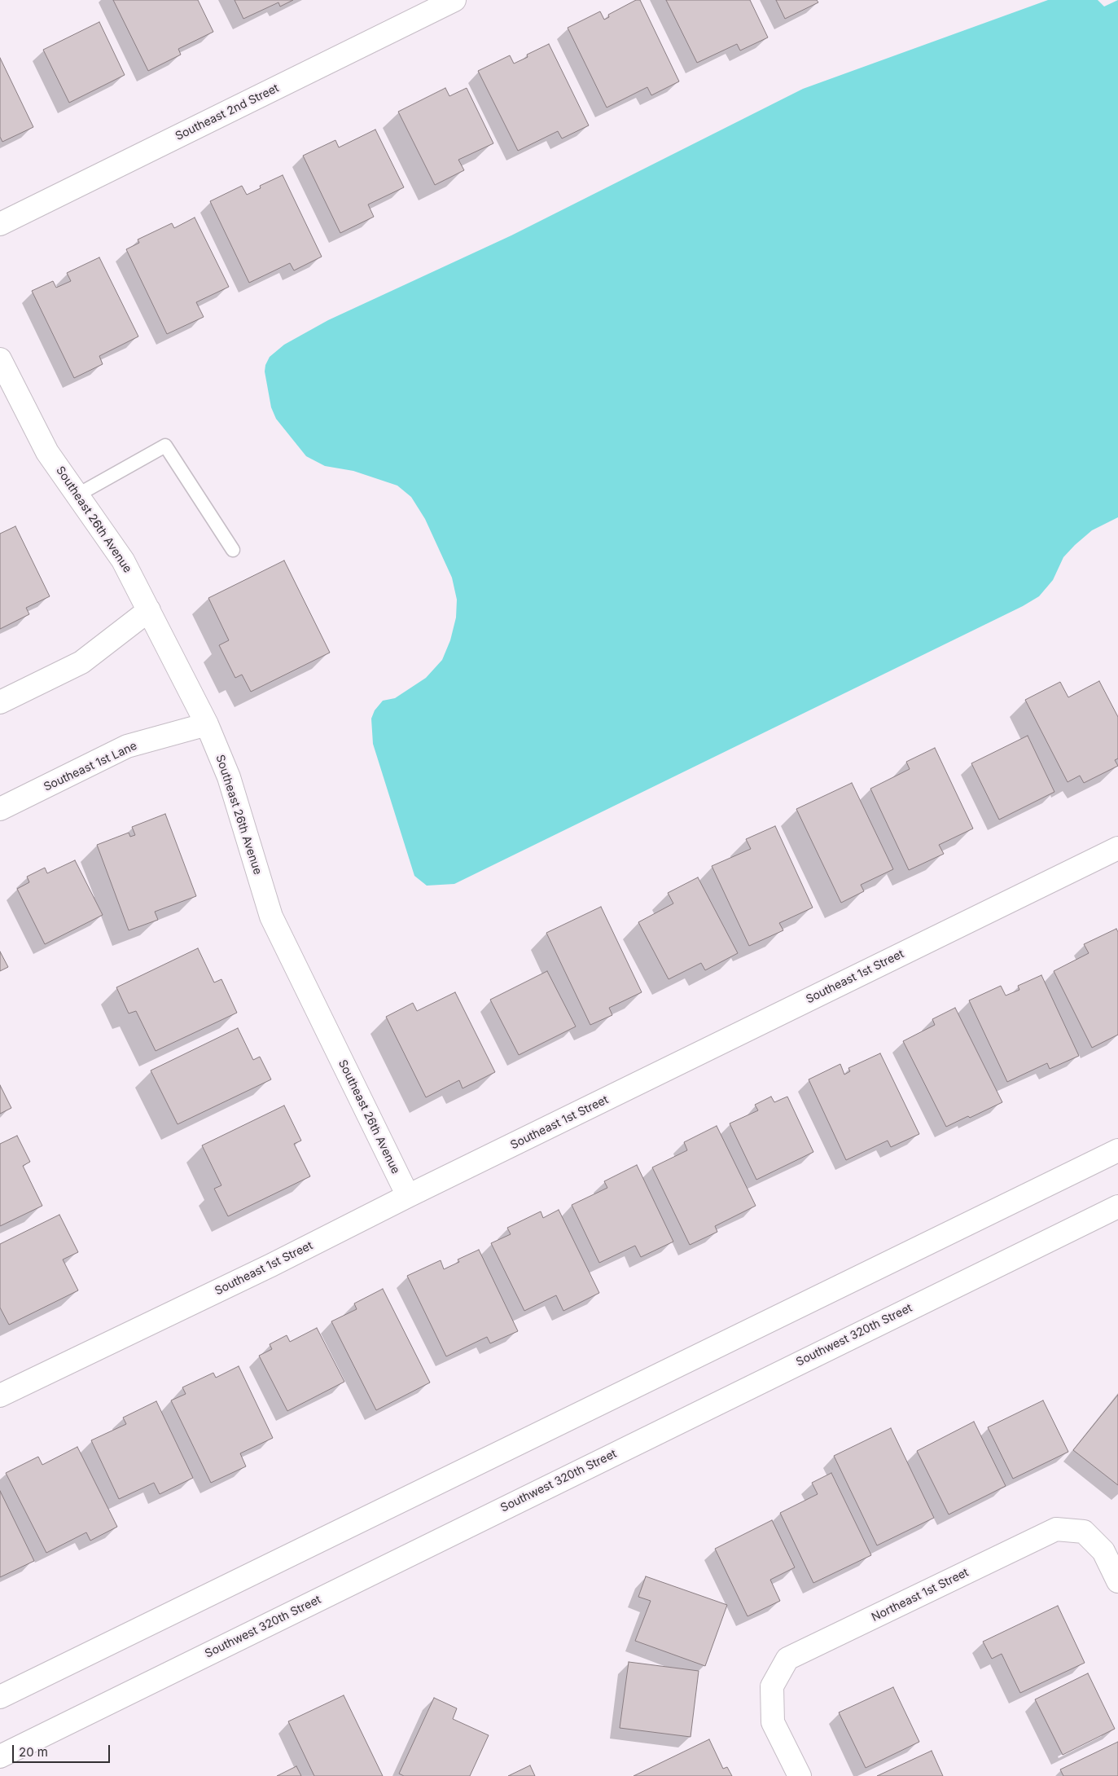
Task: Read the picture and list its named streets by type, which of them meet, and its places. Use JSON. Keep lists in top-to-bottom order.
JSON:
{
  "streets": {
    "street": [
      "Southeast 2nd Street",
      "Southeast 26th Avenue",
      "Southeast 1st Lane",
      "Southeast 1st Street",
      "Southwest 320th Street",
      "Northeast 1st Street"
    ]
  },
  "crossings": [
    ["Southeast 26th Avenue", "Southeast 1st Lane"],
    ["Southeast 26th Avenue", "Southeast 1st Street"]
  ],
  "scale_bar": "20 m"
}
